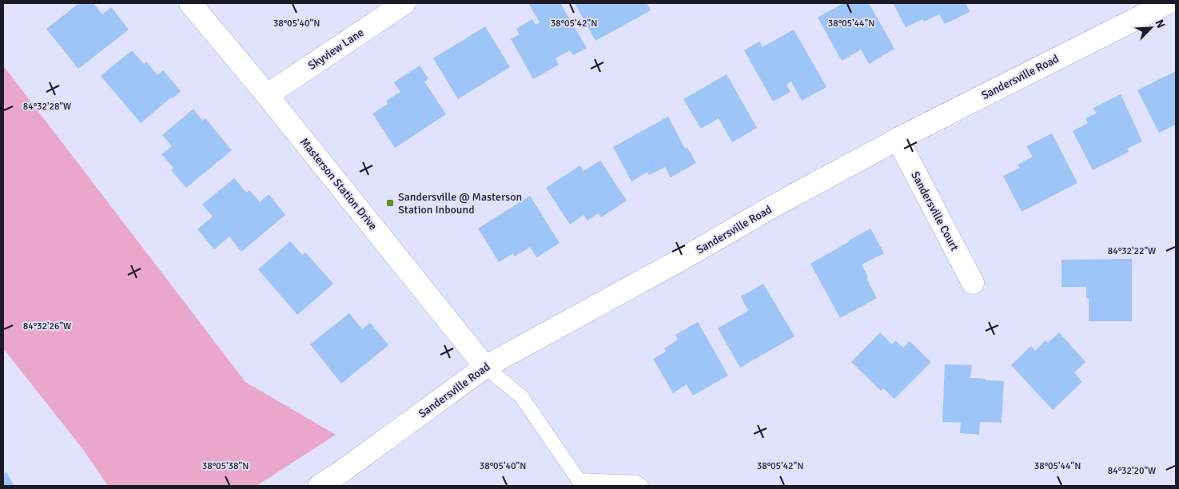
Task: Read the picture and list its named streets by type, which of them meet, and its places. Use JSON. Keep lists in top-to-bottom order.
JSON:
{
  "streets": {
    "street": [
      "Skyview Lane",
      "Sandersville Road",
      "Masterson Station Drive",
      "Sandersville Court"
    ]
  },
  "crossings": [
    ["Skyview Lane", "Masterson Station Drive"],
    ["Sandersville Road", "Masterson Station Drive"],
    ["Sandersville Road", "Sandersville Court"]
  ],
  "places": {
    "transit": ["Sandersville @ Masterson Station Inbound"]
  },
  "north": "top right",
  "coordinates": [
    "38°05'40\"N",
    "38°05'42\"N",
    "38°05'44\"N",
    "84°32'28\"W",
    "84°32'22\"W",
    "84°32'26\"W",
    "38°05'38\"N",
    "84°32'20\"W"
  ]
}
